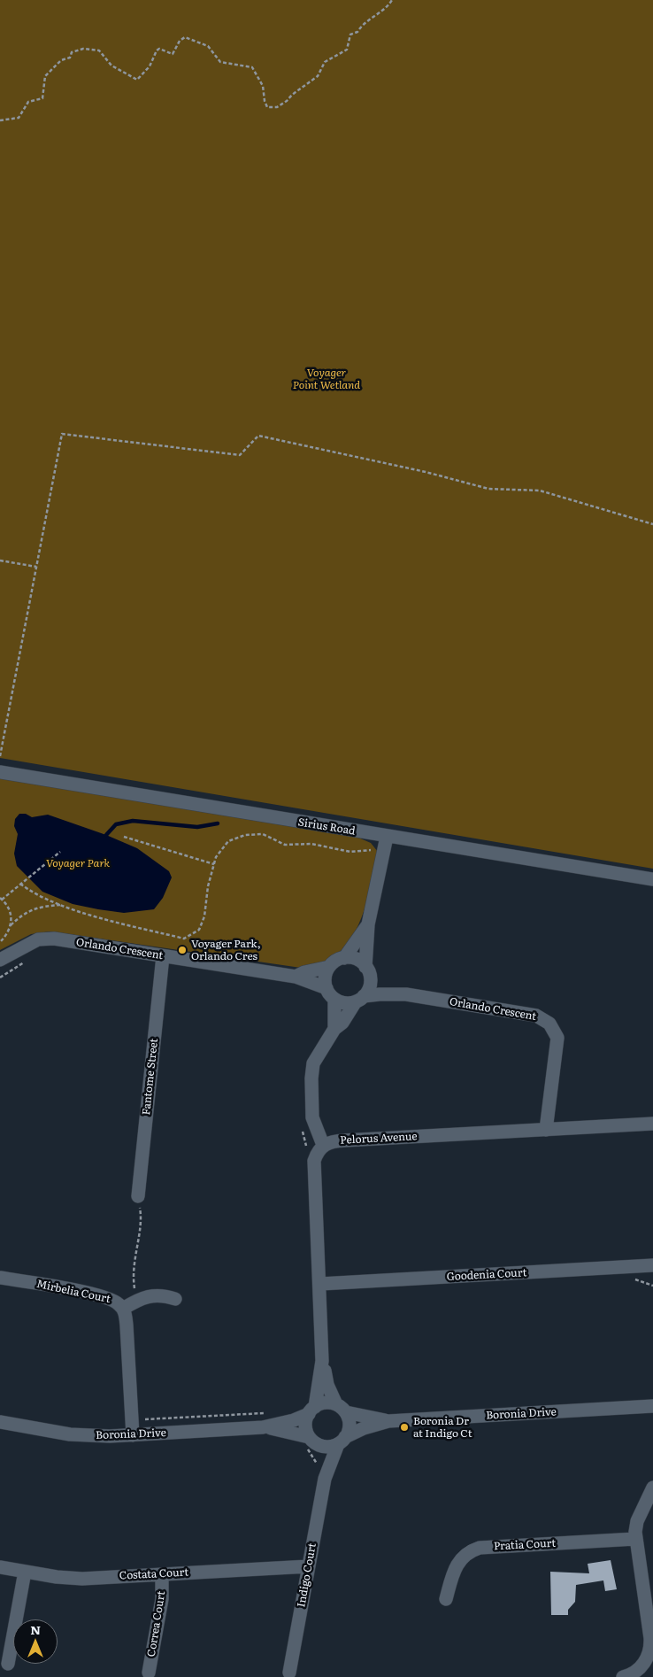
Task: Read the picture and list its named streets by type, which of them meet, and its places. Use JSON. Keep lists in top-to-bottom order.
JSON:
{
  "streets": {
    "street": [
      "Sirius Road",
      "Orlando Crescent",
      "Fantome Street",
      "Pelorus Avenue",
      "Goodenia Court",
      "Mirbelia Court",
      "Boronia Drive",
      "Pratia Court",
      "Costata Court",
      "Indigo Court",
      "Correa Court"
    ]
  },
  "crossings": [
    ["Orlando Crescent", "Fantome Street"],
    ["Orlando Crescent", "Pelorus Avenue"],
    ["Mirbelia Court", "Boronia Drive"],
    ["Boronia Drive", "Indigo Court"],
    ["Costata Court", "Indigo Court"],
    ["Costata Court", "Correa Court"]
  ],
  "parks": ["Voyager Point Wetland", "Voyager Park"],
  "places": ["Voyager Park, Orlando Cres", "Boronia Dr at Indigo Ct"],
  "north": "top"
}
